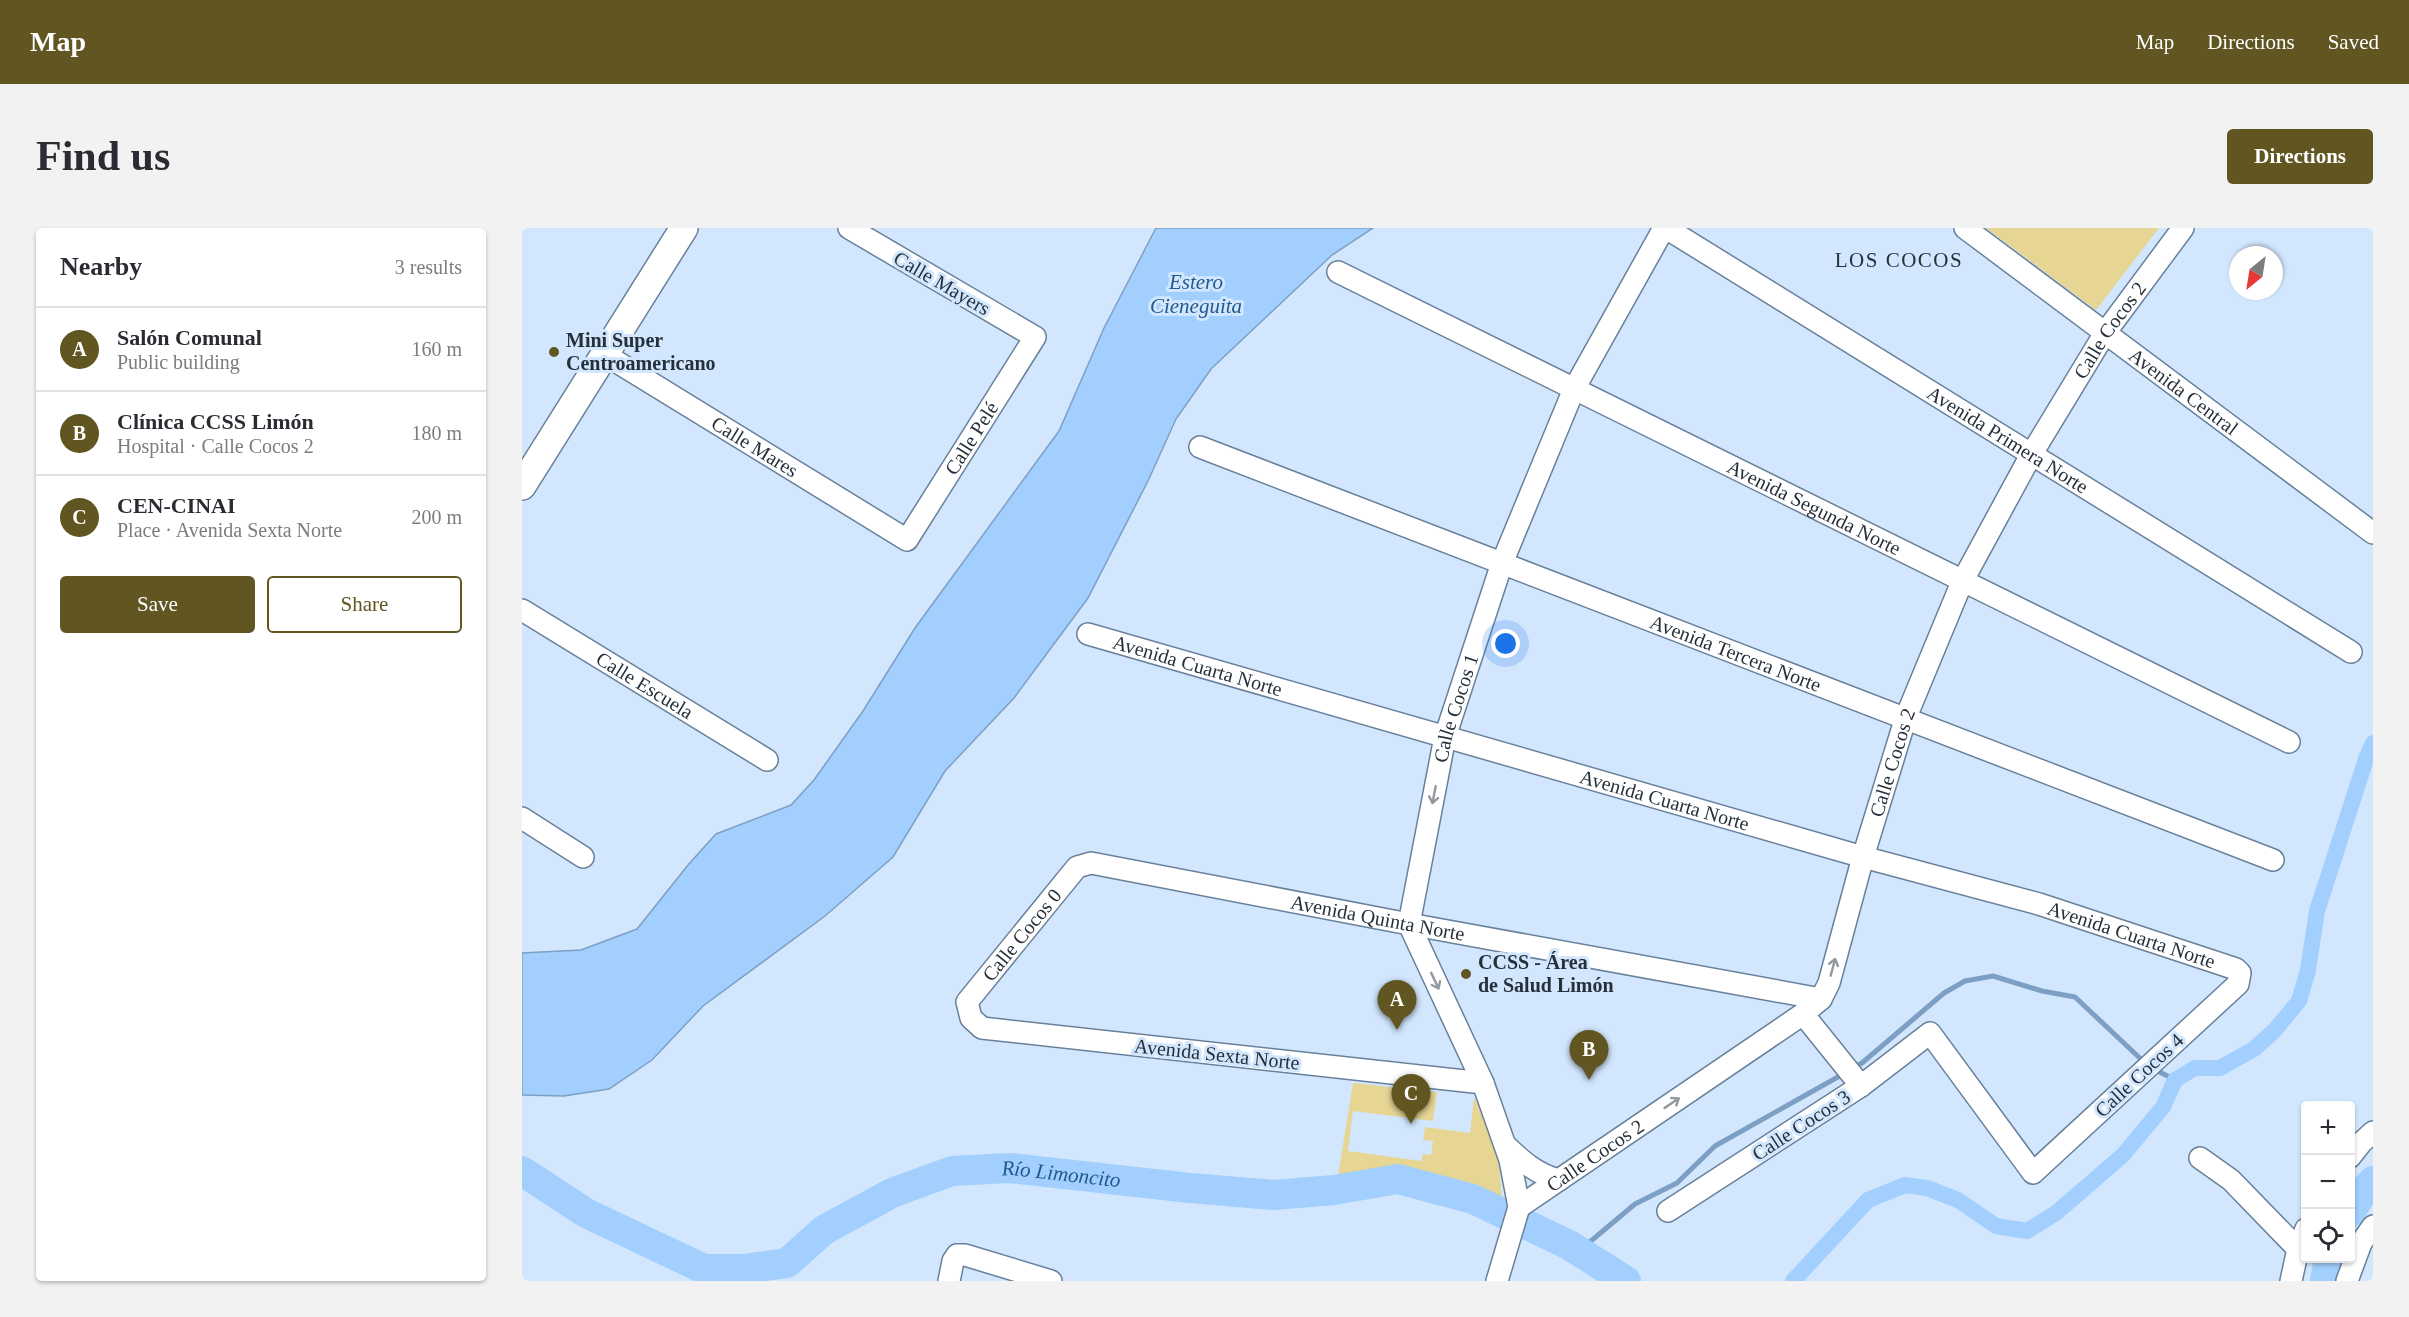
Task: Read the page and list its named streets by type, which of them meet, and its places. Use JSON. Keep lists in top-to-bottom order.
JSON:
{
  "streets": {
    "street": [
      "Calle Mayers",
      "Calle Cocos 2",
      "Avenida Central",
      "Calle Pelé",
      "Avenida Primera Norte",
      "Calle Mares",
      "Avenida Segunda Norte",
      "Avenida Tercera Norte",
      "Avenida Cuarta Norte",
      "Calle Escuela",
      "Calle Cocos 1",
      "Avenida Quinta Norte",
      "Calle Cocos 0",
      "Avenida Sexta Norte",
      "Calle Cocos 4",
      "Calle Cocos 3"
    ]
  },
  "crossings": [
    ["Calle Mayers", "Calle Pelé"],
    ["Calle Cocos 2", "Avenida Central"],
    ["Calle Cocos 2", "Avenida Primera Norte"],
    ["Calle Cocos 2", "Avenida Segunda Norte"],
    ["Calle Cocos 2", "Avenida Tercera Norte"],
    ["Calle Cocos 2", "Avenida Cuarta Norte"],
    ["Calle Cocos 2", "Avenida Quinta Norte"],
    ["Calle Pelé", "Calle Mares"],
    ["Avenida Primera Norte", "Calle Cocos 1"],
    ["Avenida Segunda Norte", "Calle Cocos 1"],
    ["Avenida Tercera Norte", "Calle Cocos 1"],
    ["Avenida Cuarta Norte", "Calle Cocos 1"],
    ["Avenida Cuarta Norte", "Calle Cocos 4"],
    ["Calle Cocos 1", "Avenida Quinta Norte"],
    ["Avenida Quinta Norte", "Calle Cocos 0"],
    ["Calle Cocos 0", "Avenida Sexta Norte"],
    ["Calle Cocos 4", "Calle Cocos 3"]
  ],
  "districts": ["LOS COCOS"],
  "water": ["Estero Cieneguita", "Río Limoncito"],
  "places": ["Mini Super Centroamericano", "CCSS - Área de Salud Limón"],
  "north": "bottom left",
  "page": {
    "header": "Map",
    "nav": ["Map", "Directions", "Saved"],
    "buttons": [
      "Directions",
      ["Save", "Share"]
    ],
    "title": "Find us",
    "heading": ["Nearby", "3 results"],
    "list": [
      {
        "mark": "A",
        "name": "Salón Comunal",
        "note": "Public building",
        "value": "160 m"
      },
      {
        "mark": "B",
        "name": "Clínica CCSS Limón",
        "note": "Hospital · Calle Cocos 2",
        "value": "180 m"
      },
      {
        "mark": "C",
        "name": "CEN-CINAI",
        "note": "Place · Avenida Sexta Norte",
        "value": "200 m"
      }
    ],
    "pins": ["A", "B", "C"],
    "map_buttons": ["+", "−"]
  }
}
